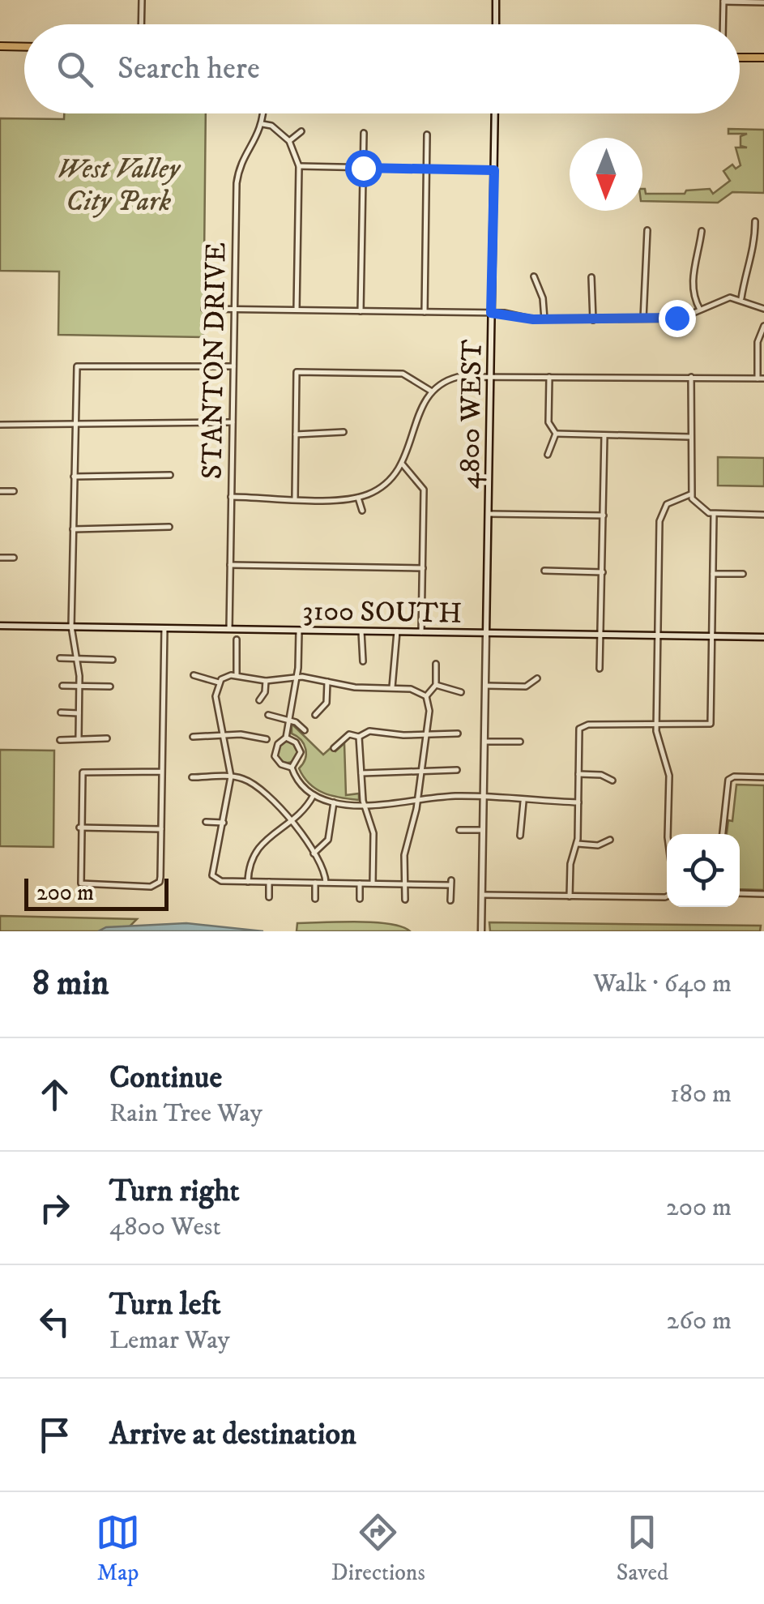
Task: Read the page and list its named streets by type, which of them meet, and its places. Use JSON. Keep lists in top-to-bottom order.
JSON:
{
  "streets": {
    "main road": ["4800 WEST", "3100 SOUTH"],
    "street": ["STANTON DRIVE"]
  },
  "crossings": [
    ["STANTON DRIVE", "3100 SOUTH"],
    ["4800 WEST", "3100 SOUTH"]
  ],
  "parks": ["West Valley City Park"],
  "scale_bar": "200 m",
  "north": "bottom",
  "page": {
    "search": "Search here",
    "scale": "200 m",
    "heading": ["8 min", "Walk · 640 m"],
    "list": [
      ["Continue", "Rain Tree Way", "180 m"],
      ["Turn right", "4800 West", "200 m"],
      ["Turn left", "Lemar Way", "260 m"],
      "Arrive at destination"
    ],
    "nav": ["Map", "Directions", "Saved"]
  }
}
